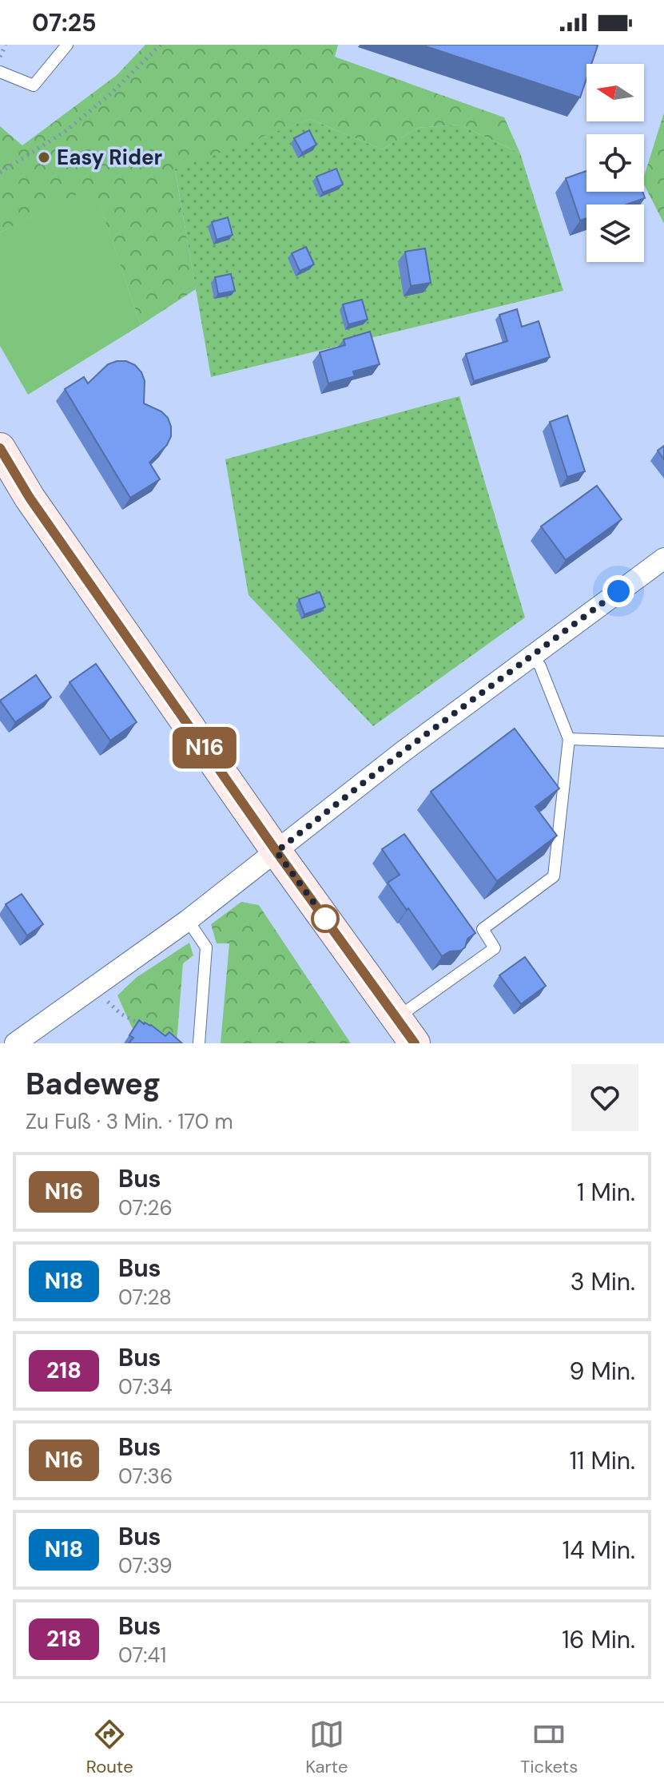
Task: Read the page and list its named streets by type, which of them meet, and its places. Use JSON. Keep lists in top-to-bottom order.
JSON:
{
  "places": ["Easy Rider"],
  "lines": ["bus line N16"],
  "north": "left",
  "page": {
    "status": "07:25",
    "on_map": "N16",
    "heading": ["Badeweg", "Zu Fuß · 3 Min. · 170 m"],
    "list": [
      {
        "mark": "N16",
        "name": "Bus",
        "note": "07:26",
        "value": "1 Min."
      },
      {
        "mark": "N18",
        "name": "Bus",
        "note": "07:28",
        "value": "3 Min."
      },
      {
        "mark": "218",
        "name": "Bus",
        "note": "07:34",
        "value": "9 Min."
      },
      {
        "mark": "N16",
        "name": "Bus",
        "note": "07:36",
        "value": "11 Min."
      },
      {
        "mark": "N18",
        "name": "Bus",
        "note": "07:39",
        "value": "14 Min."
      },
      {
        "mark": "218",
        "name": "Bus",
        "note": "07:41",
        "value": "16 Min."
      }
    ],
    "tabs": ["Route", "Karte", "Tickets"]
  }
}
